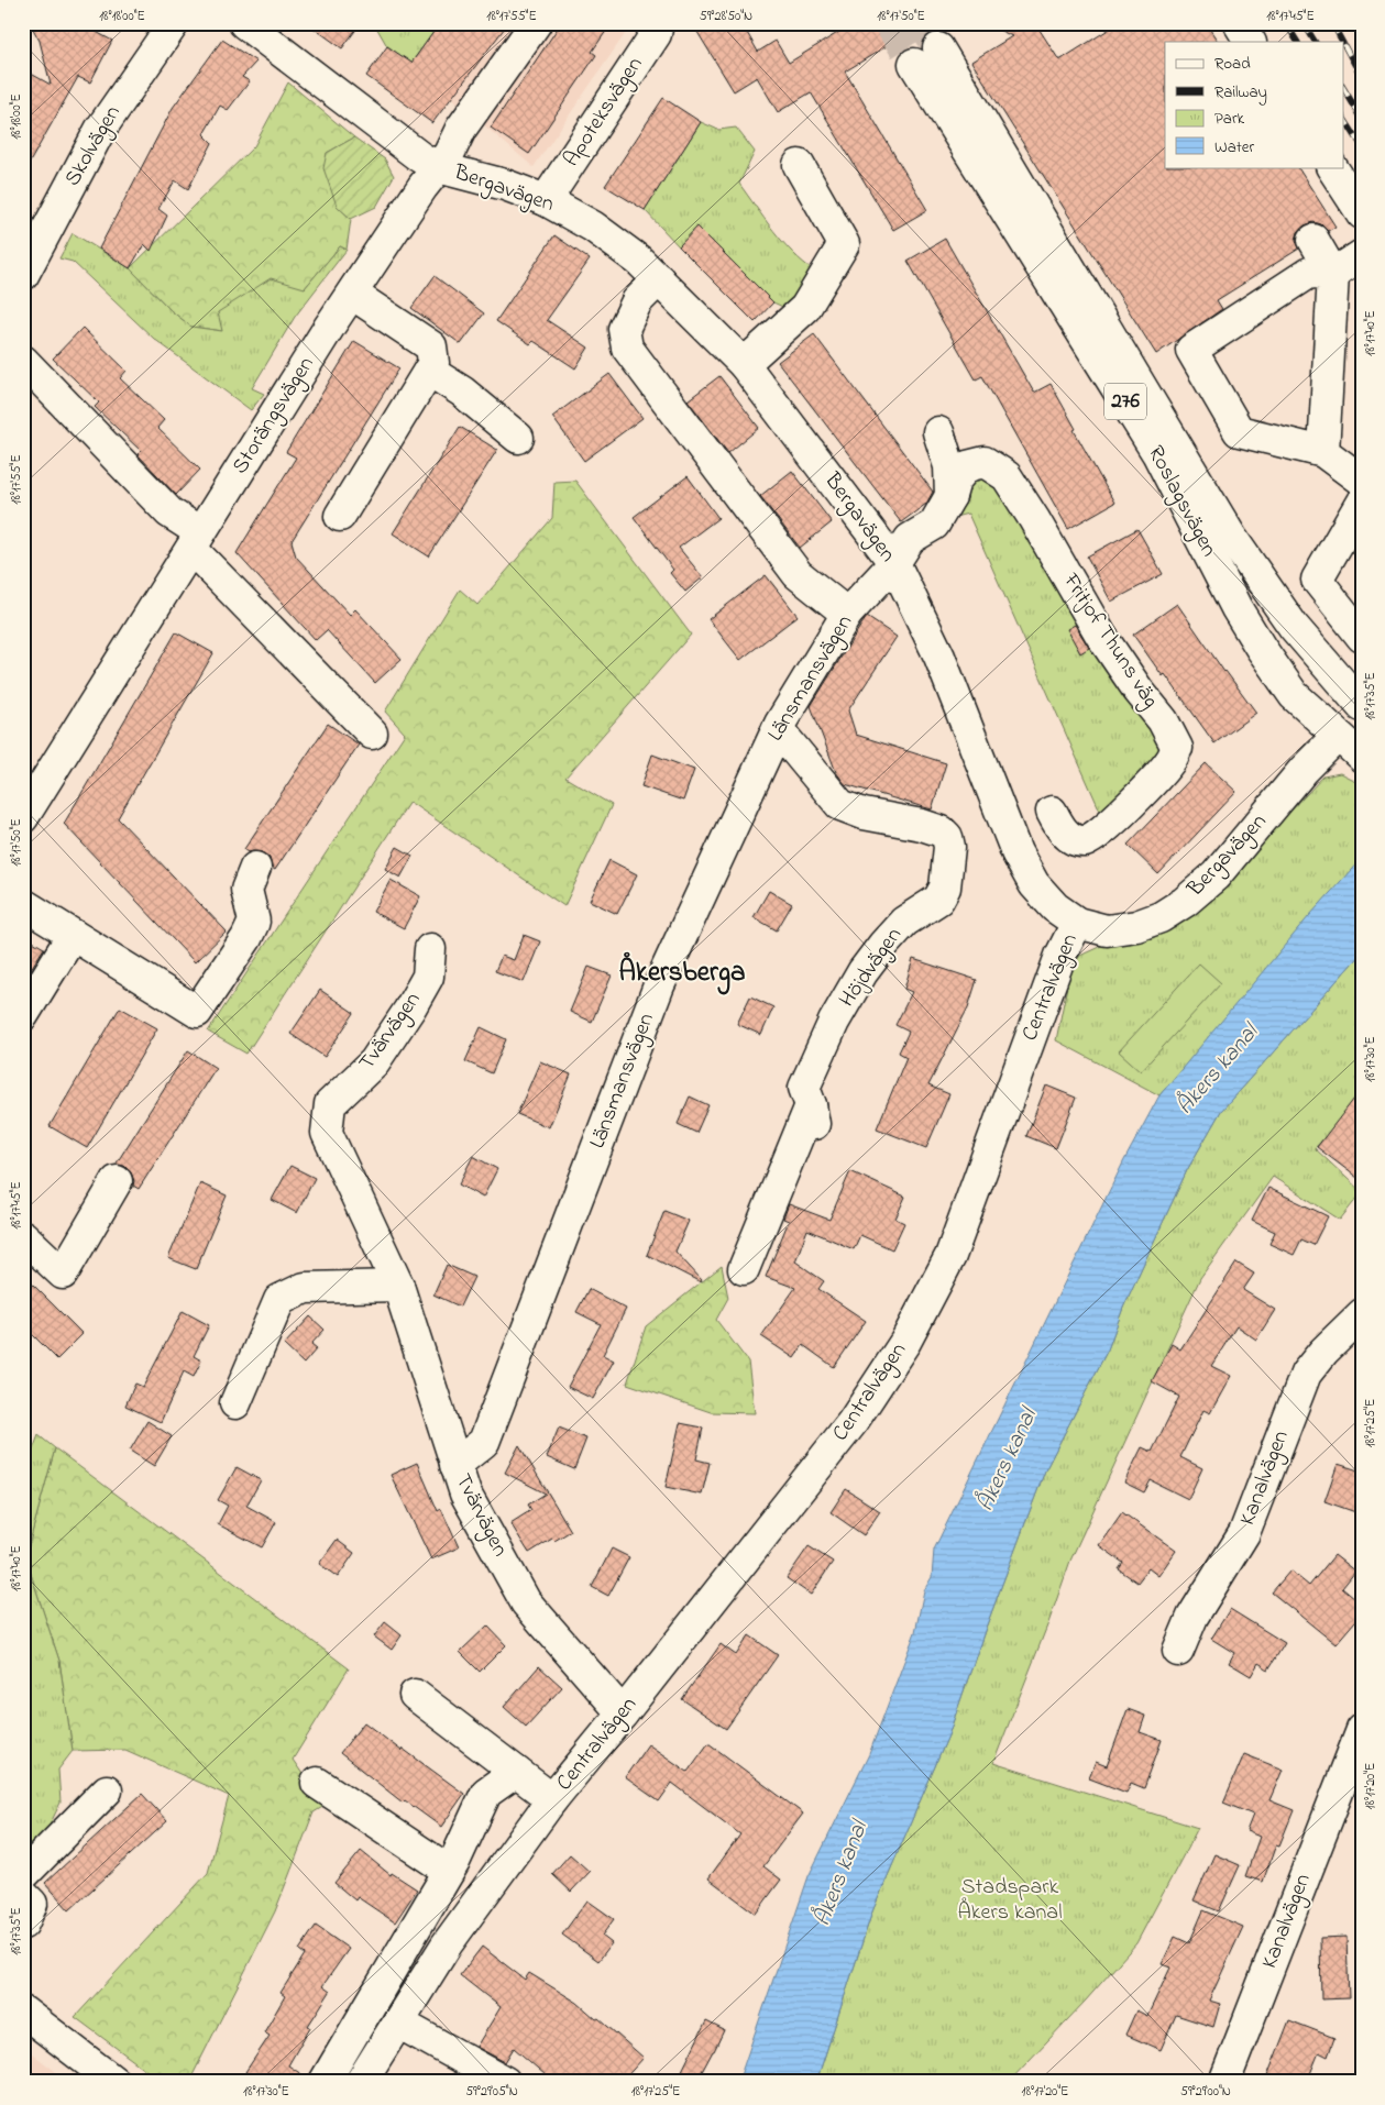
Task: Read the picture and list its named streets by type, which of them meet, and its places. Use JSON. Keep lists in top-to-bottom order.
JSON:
{
  "streets": {
    "street": [
      "Apoteksvägen",
      "Skolvägen",
      "Bergavägen",
      "276",
      "Storängsvägen",
      "Roslagsvägen",
      "Fritjof Thuns väg",
      "Länsmansvägen",
      "Höjdvägen",
      "Centralvägen",
      "Tvärvägen",
      "Kanalvägen"
    ]
  },
  "crossings": [
    ["Apoteksvägen", "Bergavägen"],
    ["Bergavägen", "Storängsvägen"],
    ["Bergavägen", "Roslagsvägen"],
    ["Bergavägen", "Fritjof Thuns väg"],
    ["Bergavägen", "Länsmansvägen"],
    ["Bergavägen", "Centralvägen"],
    ["Fritjof Thuns väg", "Länsmansvägen"],
    ["Länsmansvägen", "Höjdvägen"],
    ["Länsmansvägen", "Tvärvägen"],
    ["Centralvägen", "Tvärvägen"]
  ],
  "districts": ["Åkersberga"],
  "water": ["Åkers kanal"],
  "parks": ["Stadspark Åkers kanal"],
  "legend": [
    "Road",
    "Railway",
    "Park",
    "Water"
  ],
  "coordinates": [
    "18°18'00\"E",
    "18°17'55\"E",
    "59°28'50\"N",
    "18°17'50\"E",
    "18°17'45\"E",
    "18°17'40\"E",
    "18°17'35\"E",
    "18°17'30\"E",
    "18°17'25\"E",
    "18°17'20\"E",
    "59°29'05\"N",
    "59°29'00\"N"
  ]
}
